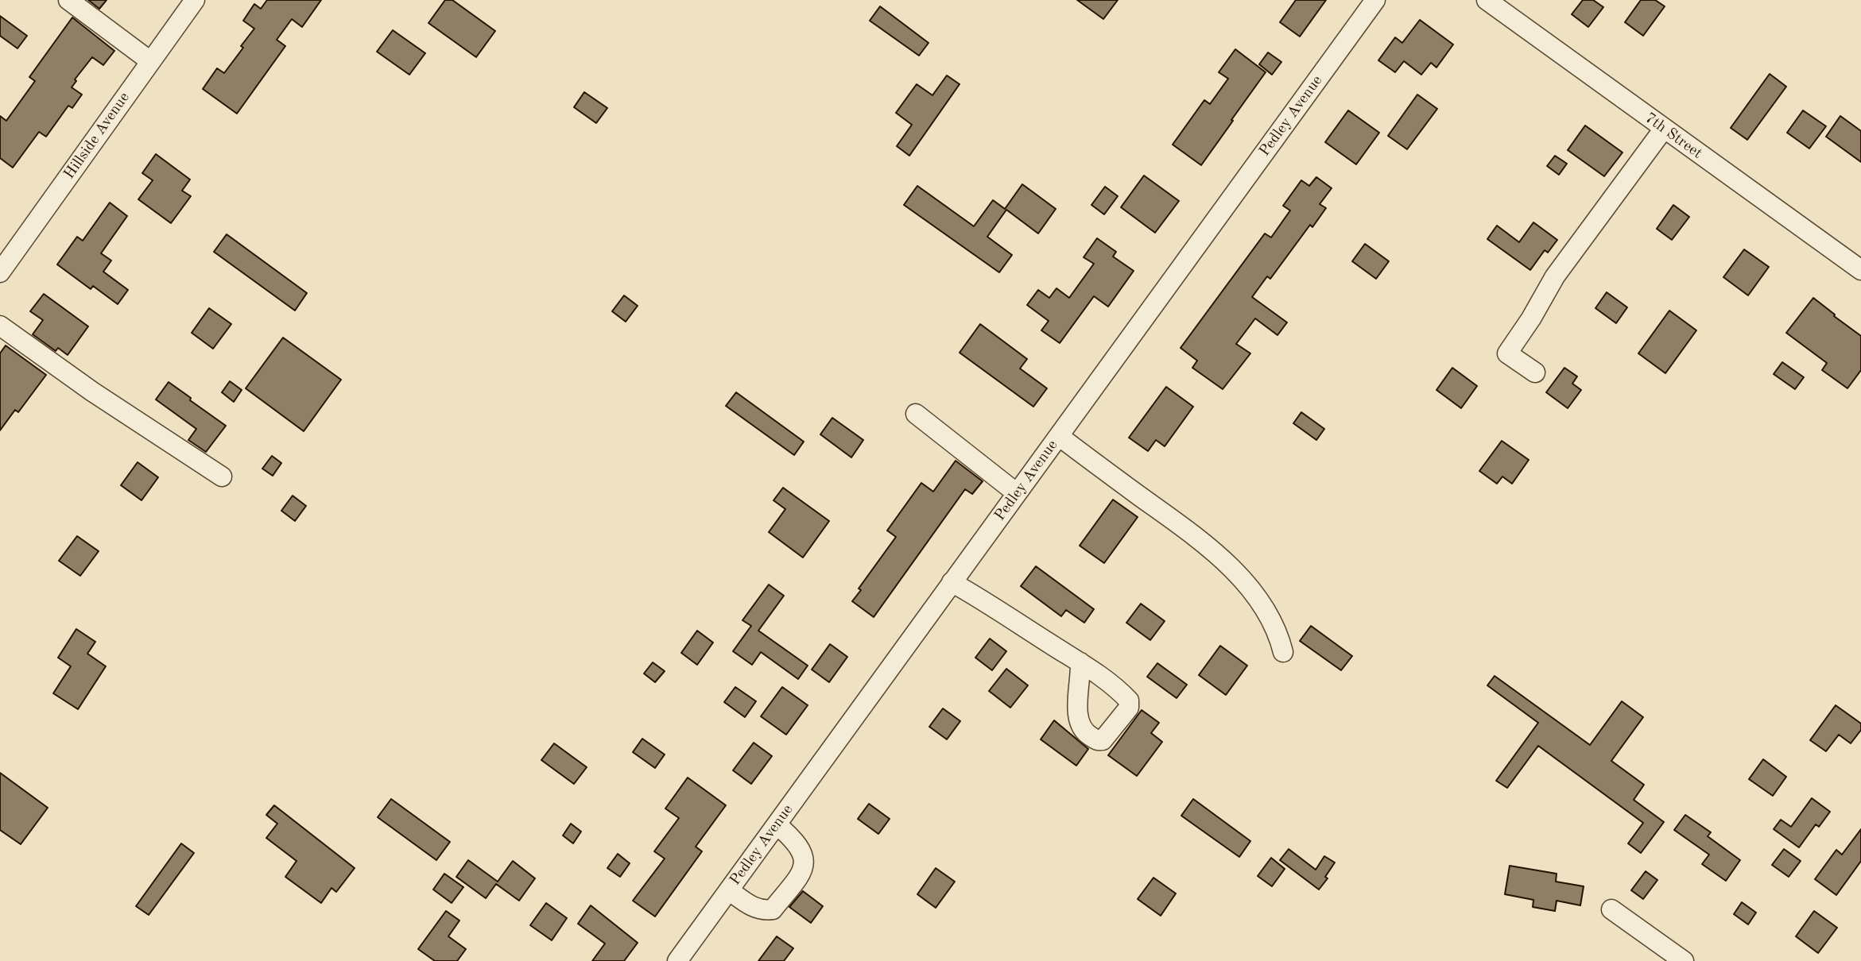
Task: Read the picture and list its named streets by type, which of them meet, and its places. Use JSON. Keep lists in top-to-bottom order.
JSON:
{
  "streets": {
    "street": ["Pedley Avenue", "Hillside Avenue", "7th Street"]
  }
}
